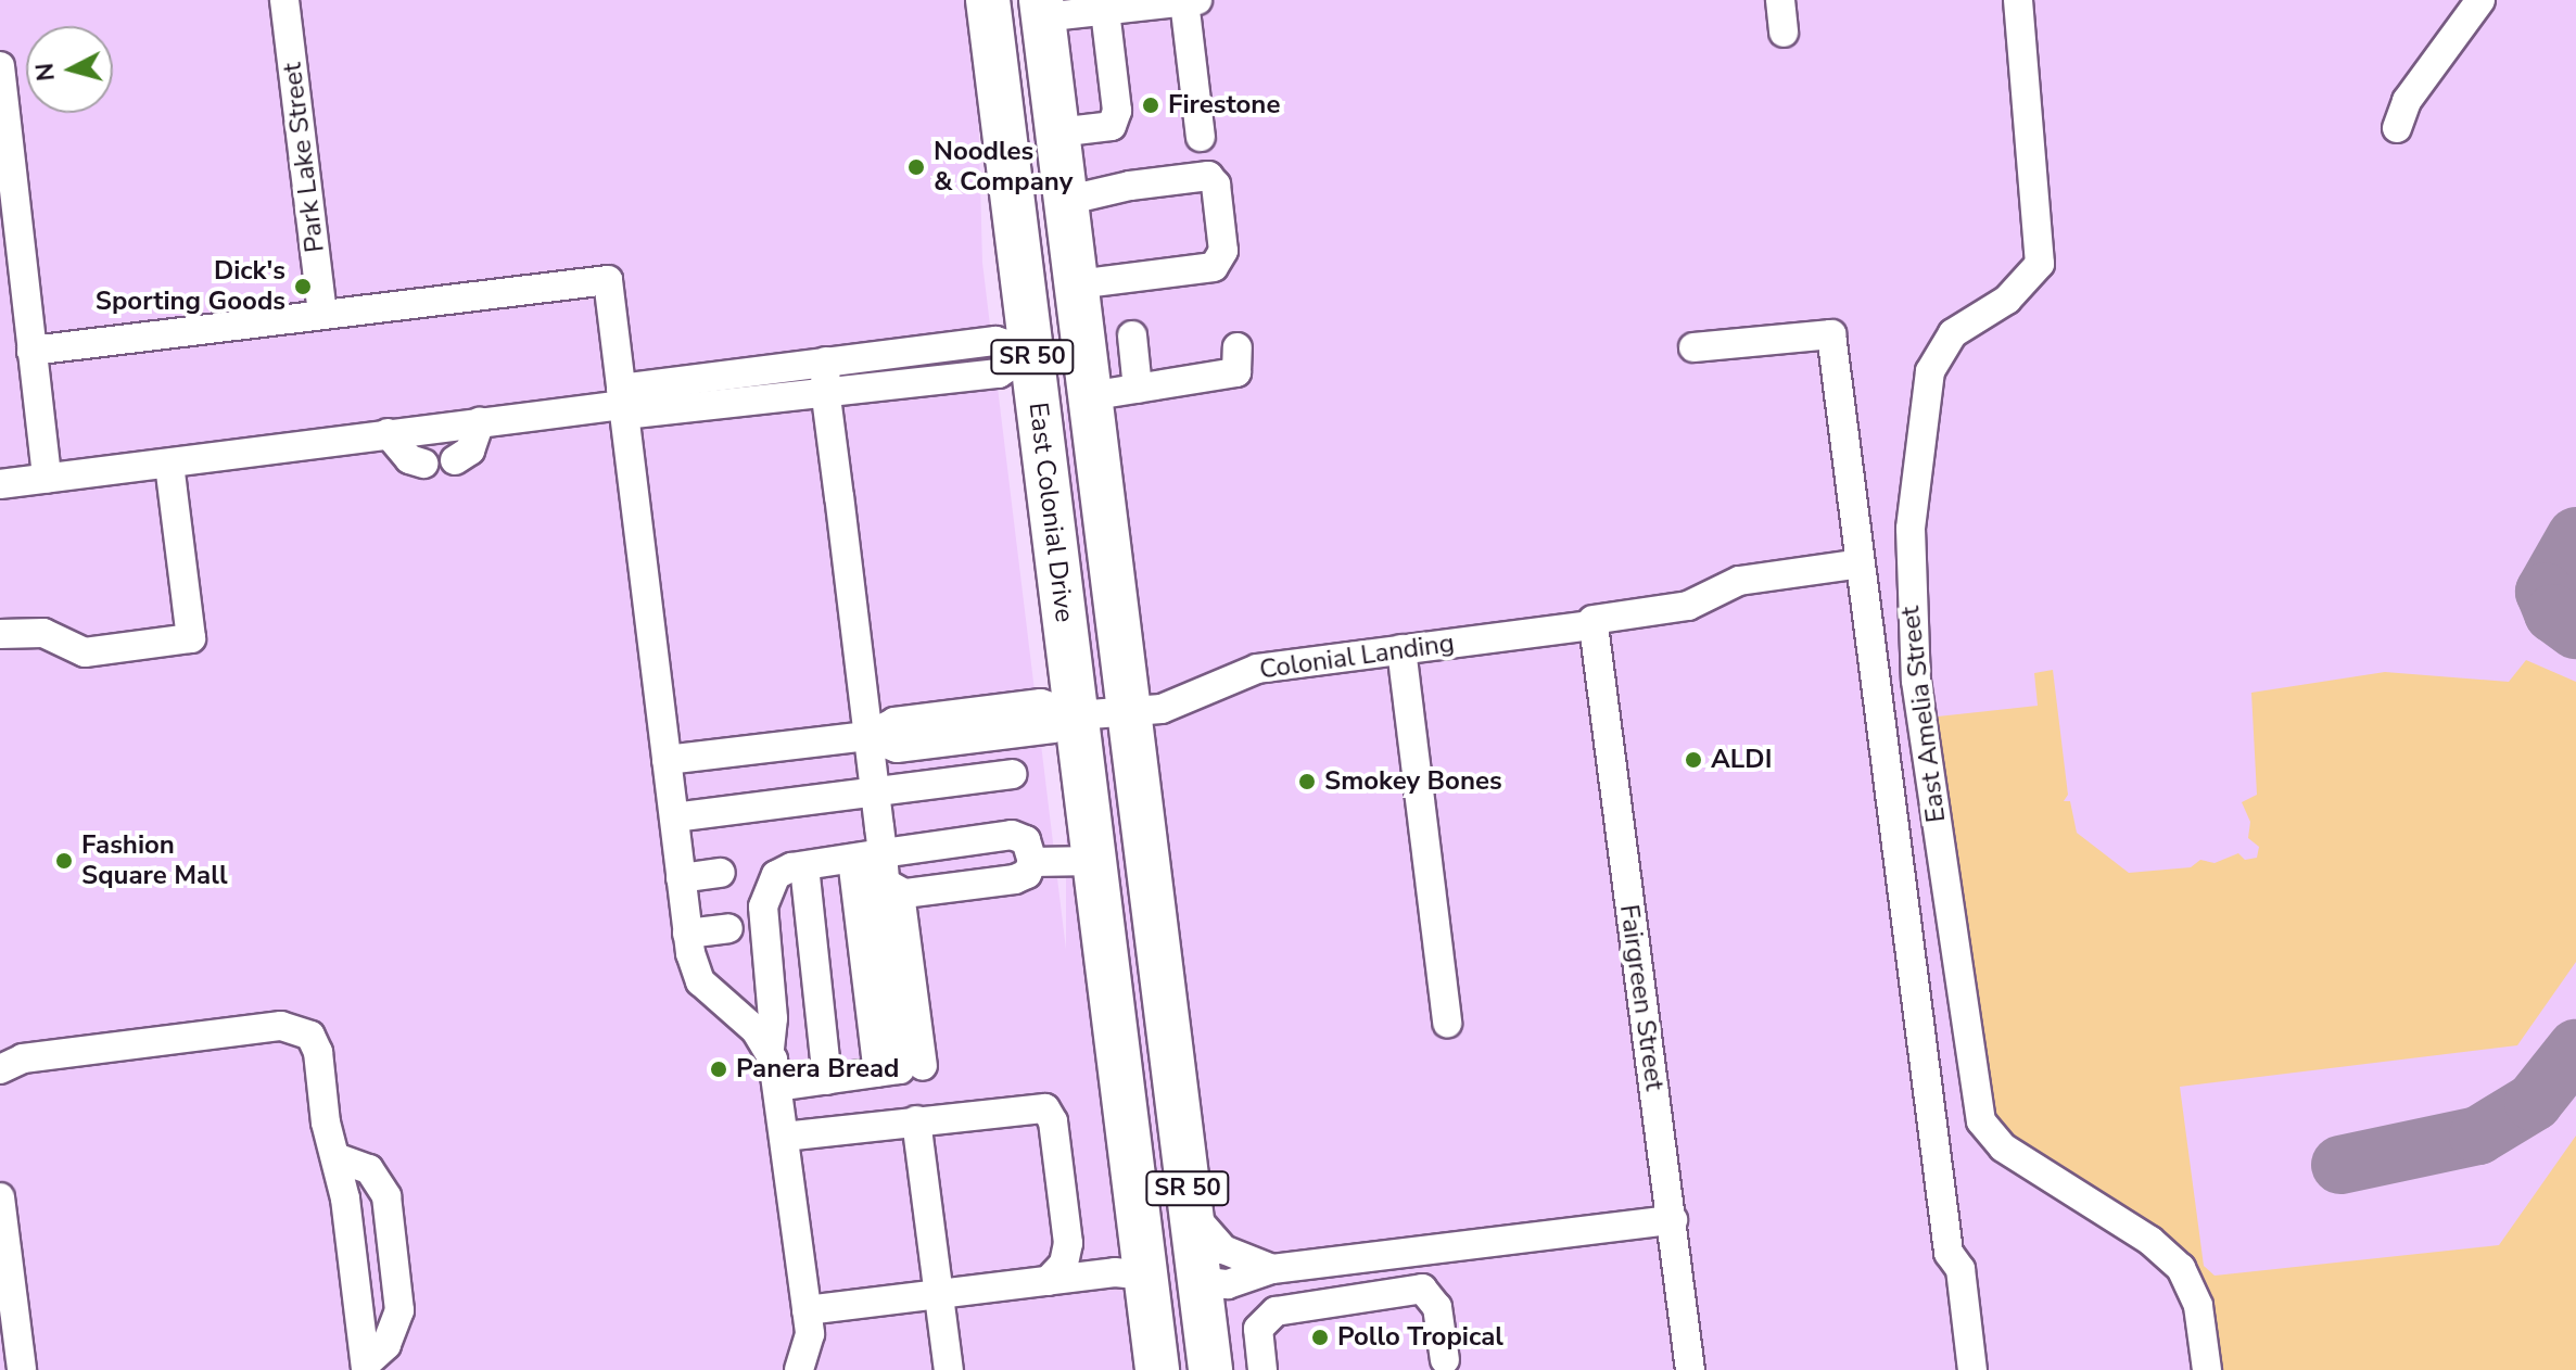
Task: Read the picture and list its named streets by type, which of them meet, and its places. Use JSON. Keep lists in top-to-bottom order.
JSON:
{
  "streets": {
    "highway": ["SR 50", "East Colonial Drive"],
    "street": [
      "Park Lake Street",
      "Colonial Landing",
      "East Amelia Street",
      "Fairgreen Street"
    ]
  },
  "crossings": [
    ["East Colonial Drive", "Colonial Landing"],
    ["Colonial Landing", "Fairgreen Street"]
  ],
  "places": [
    "Firestone",
    "Noodles & Company",
    "Dick's Sporting Goods",
    "ALDI",
    "Smokey Bones",
    "Fashion Square Mall",
    "Panera Bread",
    "Pollo Tropical"
  ],
  "north": "left"
}
